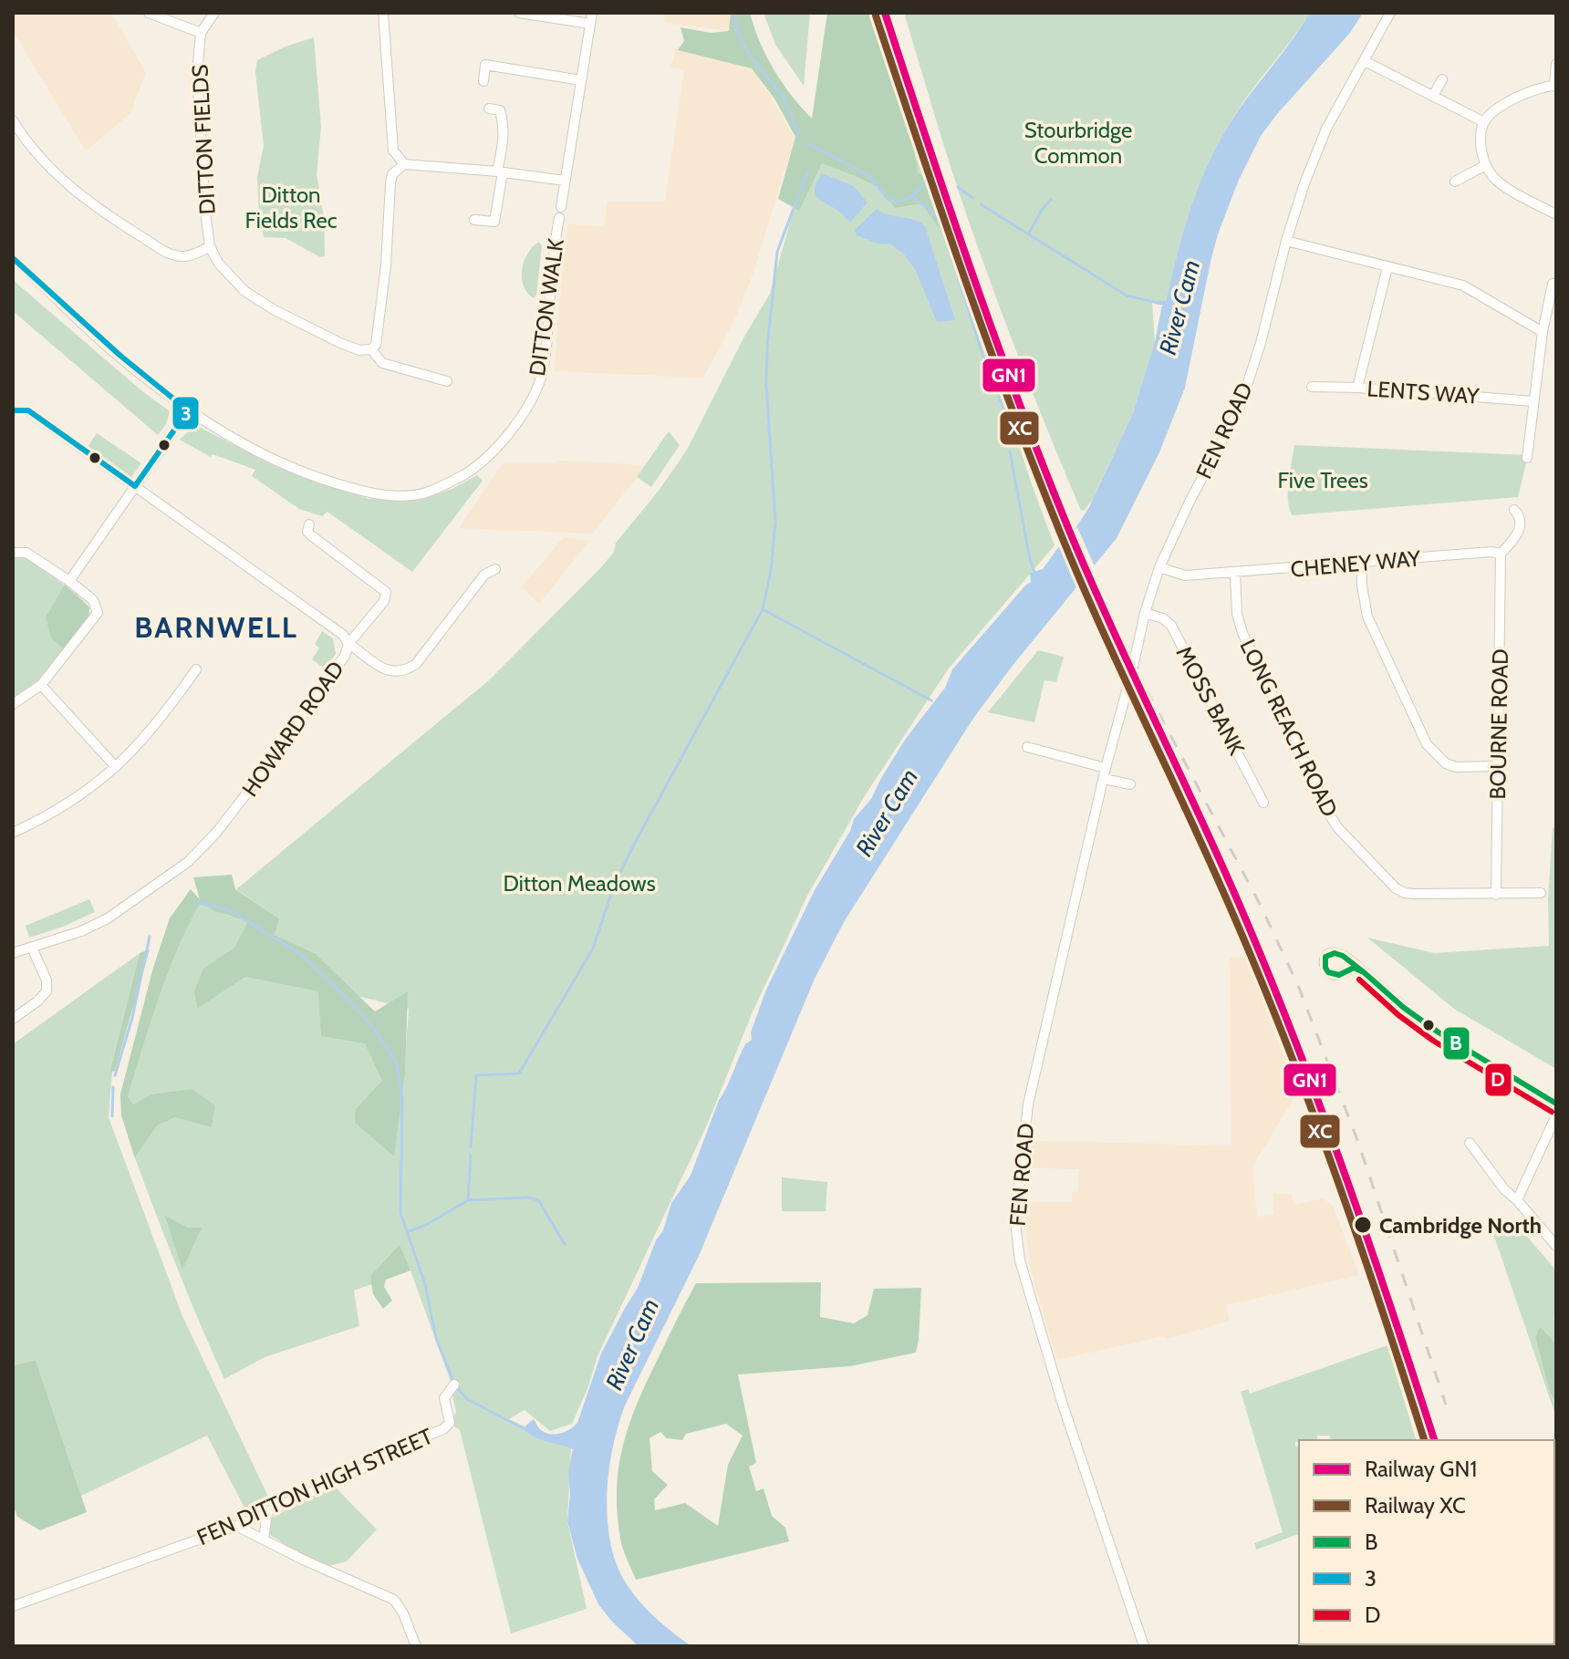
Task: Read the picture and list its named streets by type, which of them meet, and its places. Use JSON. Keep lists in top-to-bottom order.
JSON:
{
  "streets": {
    "street": [
      "DITTON FIELDS",
      "DITTON WALK",
      "LENTS WAY",
      "FEN ROAD",
      "CHENEY WAY",
      "MOSS BANK",
      "BOURNE ROAD",
      "LONG REACH ROAD",
      "HOWARD ROAD",
      "FEN DITTON HIGH STREET"
    ]
  },
  "crossings": [
    ["FEN ROAD", "CHENEY WAY"],
    ["FEN ROAD", "MOSS BANK"],
    ["CHENEY WAY", "BOURNE ROAD"],
    ["CHENEY WAY", "LONG REACH ROAD"],
    ["BOURNE ROAD", "LONG REACH ROAD"]
  ],
  "districts": ["BARNWELL"],
  "water": ["River Cam"],
  "parks": [
    "Stourbridge Common",
    "Ditton Fields Rec",
    "Five Trees",
    "Ditton Meadows"
  ],
  "places": ["Cambridge North"],
  "lines": [
    "rail line GN1",
    "rail line XC",
    "transit line 3",
    "transit line B",
    "transit line D"
  ],
  "legend": [
    "Railway GN1",
    "Railway XC",
    "B",
    "3",
    "D"
  ]
}
